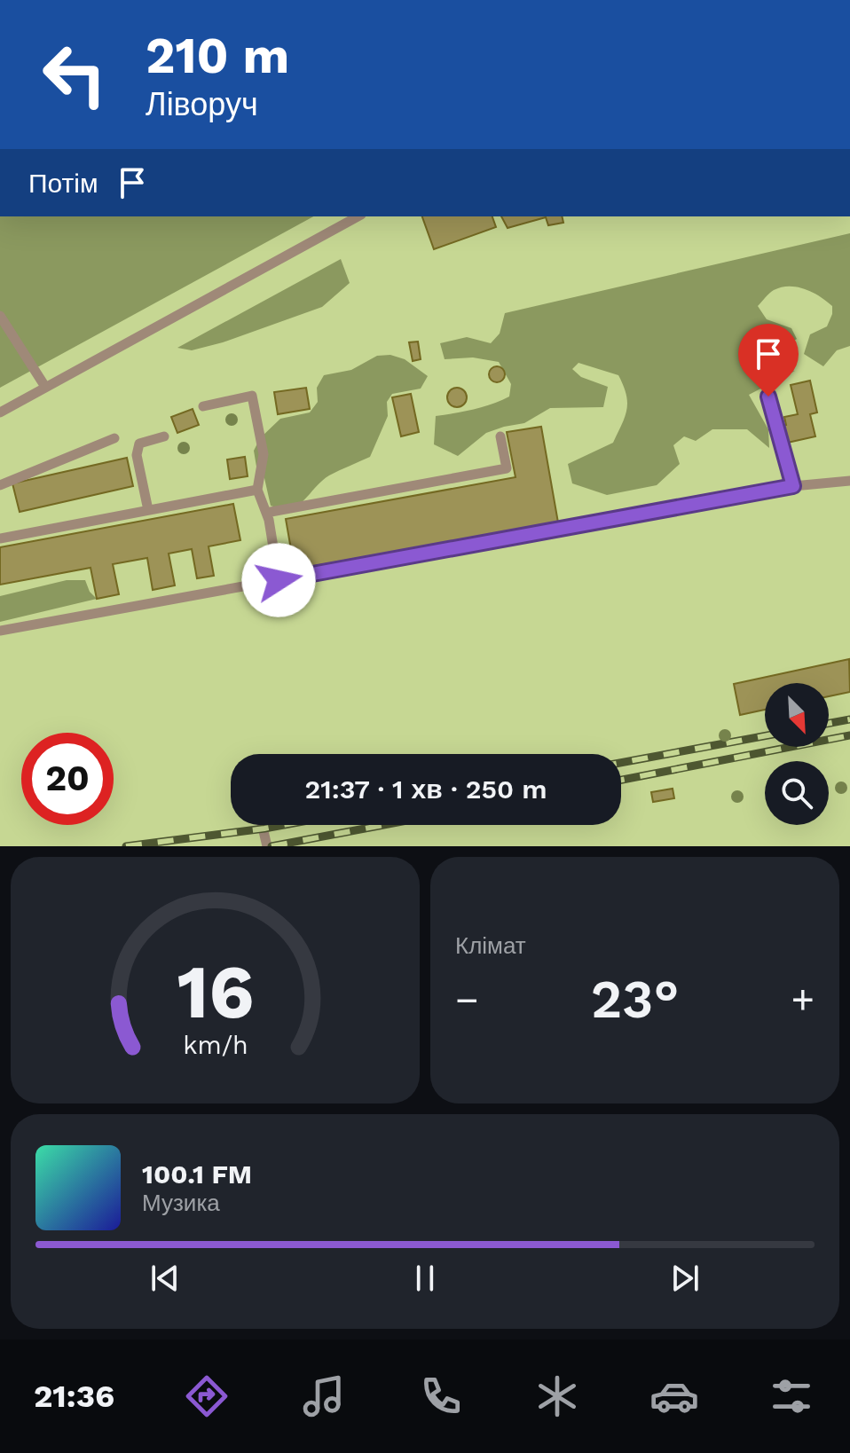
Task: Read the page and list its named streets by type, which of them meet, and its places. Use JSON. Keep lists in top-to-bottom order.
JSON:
{
  "north": "bottom right",
  "page": {
    "turn": ["210 m", "Ліворуч"],
    "then": "Потім",
    "limit": "20",
    "trip": "21:37 · 1 хв · 250 m",
    "tile": "Клімат",
    "heat": ["−", "23°", "+"],
    "song": ["100.1 FM", "Музика"],
    "tabs": "21:36",
    "gauge": ["16", "km/h"]
  }
}
